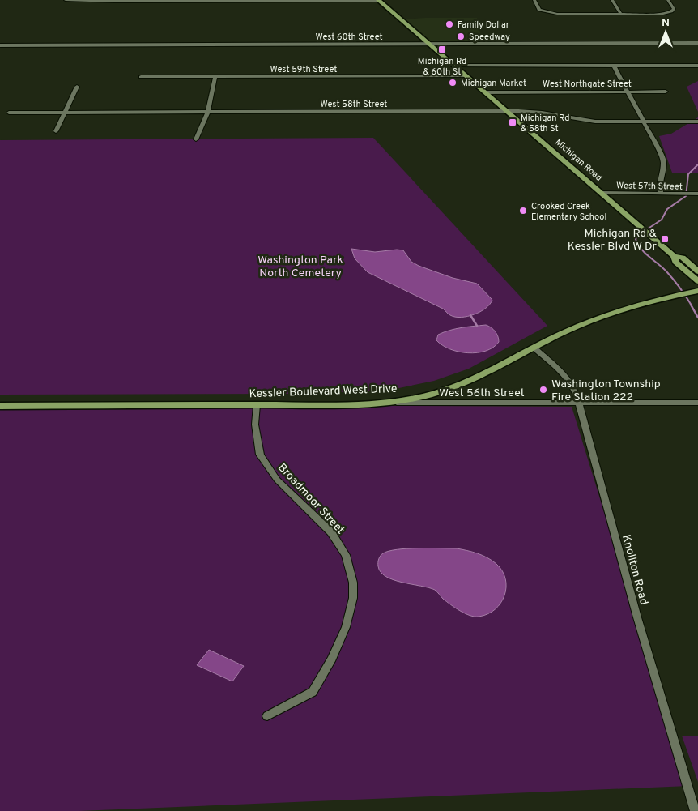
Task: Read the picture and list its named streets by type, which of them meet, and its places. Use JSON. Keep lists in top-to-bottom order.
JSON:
{
  "streets": {
    "main road": ["Michigan Road", "Kessler Boulevard West Drive"],
    "street": [
      "West 60th Street",
      "West 59th Street",
      "West Northgate Street",
      "West 58th Street",
      "West 57th Street",
      "West 56th Street",
      "Broadmoor Street",
      "Knollton Road"
    ]
  },
  "crossings": [
    ["West 60th Street", "Michigan Road"],
    ["West 59th Street", "Michigan Road"],
    ["West Northgate Street", "Michigan Road"],
    ["West 58th Street", "Michigan Road"],
    ["Michigan Road", "West 57th Street"],
    ["Kessler Boulevard West Drive", "West 56th Street"],
    ["Kessler Boulevard West Drive", "Broadmoor Street"],
    ["Kessler Boulevard West Drive", "Knollton Road"],
    ["West 56th Street", "Knollton Road"]
  ],
  "parks": ["Washington Park North Cemetery"],
  "places": {
    "other": [
      "Family Dollar",
      "Speedway",
      "Michigan Market",
      "Crooked Creek Elementary School",
      "Washington Township Fire Station 222"
    ],
    "transit": ["Michigan Rd & 60th St", "Michigan Rd & 58th St", "Michigan Rd & Kessler Blvd W Dr"]
  },
  "north": "top"
}
